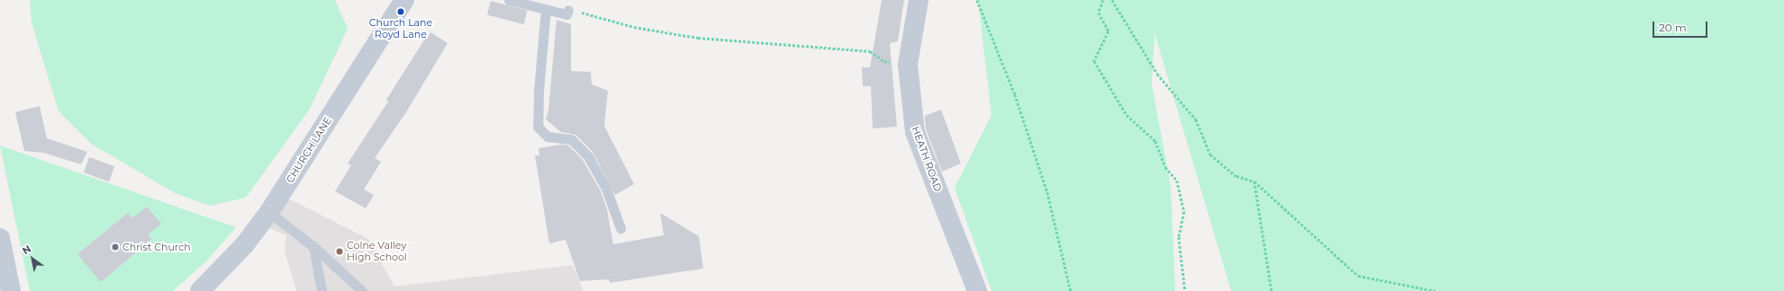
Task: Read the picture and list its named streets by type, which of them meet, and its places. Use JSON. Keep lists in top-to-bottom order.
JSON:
{
  "streets": {
    "street": ["CHURCH LANE", "HEATH ROAD"]
  },
  "places": ["Church Lane Royd Lane", "Christ Church", "Colne Valley High School"],
  "scale_bar": "20 m",
  "north": "top left"
}
